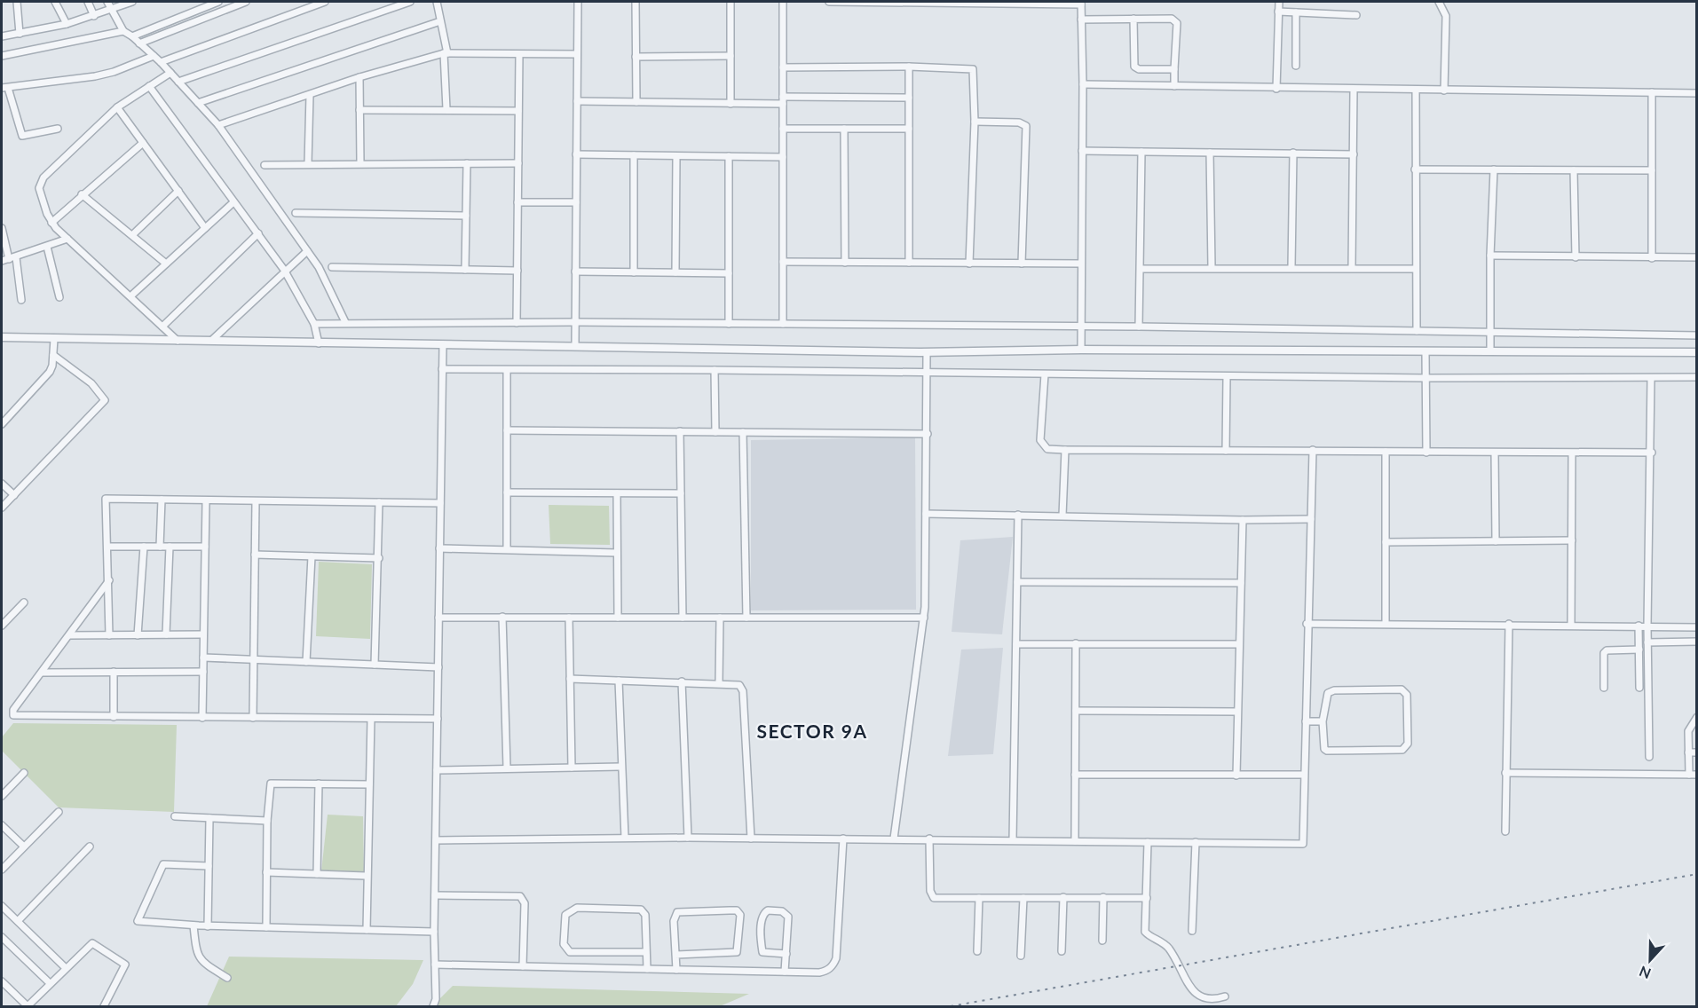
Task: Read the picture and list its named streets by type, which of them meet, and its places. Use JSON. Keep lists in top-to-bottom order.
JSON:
{
  "districts": ["SECTOR 9A"],
  "north": "bottom"
}
